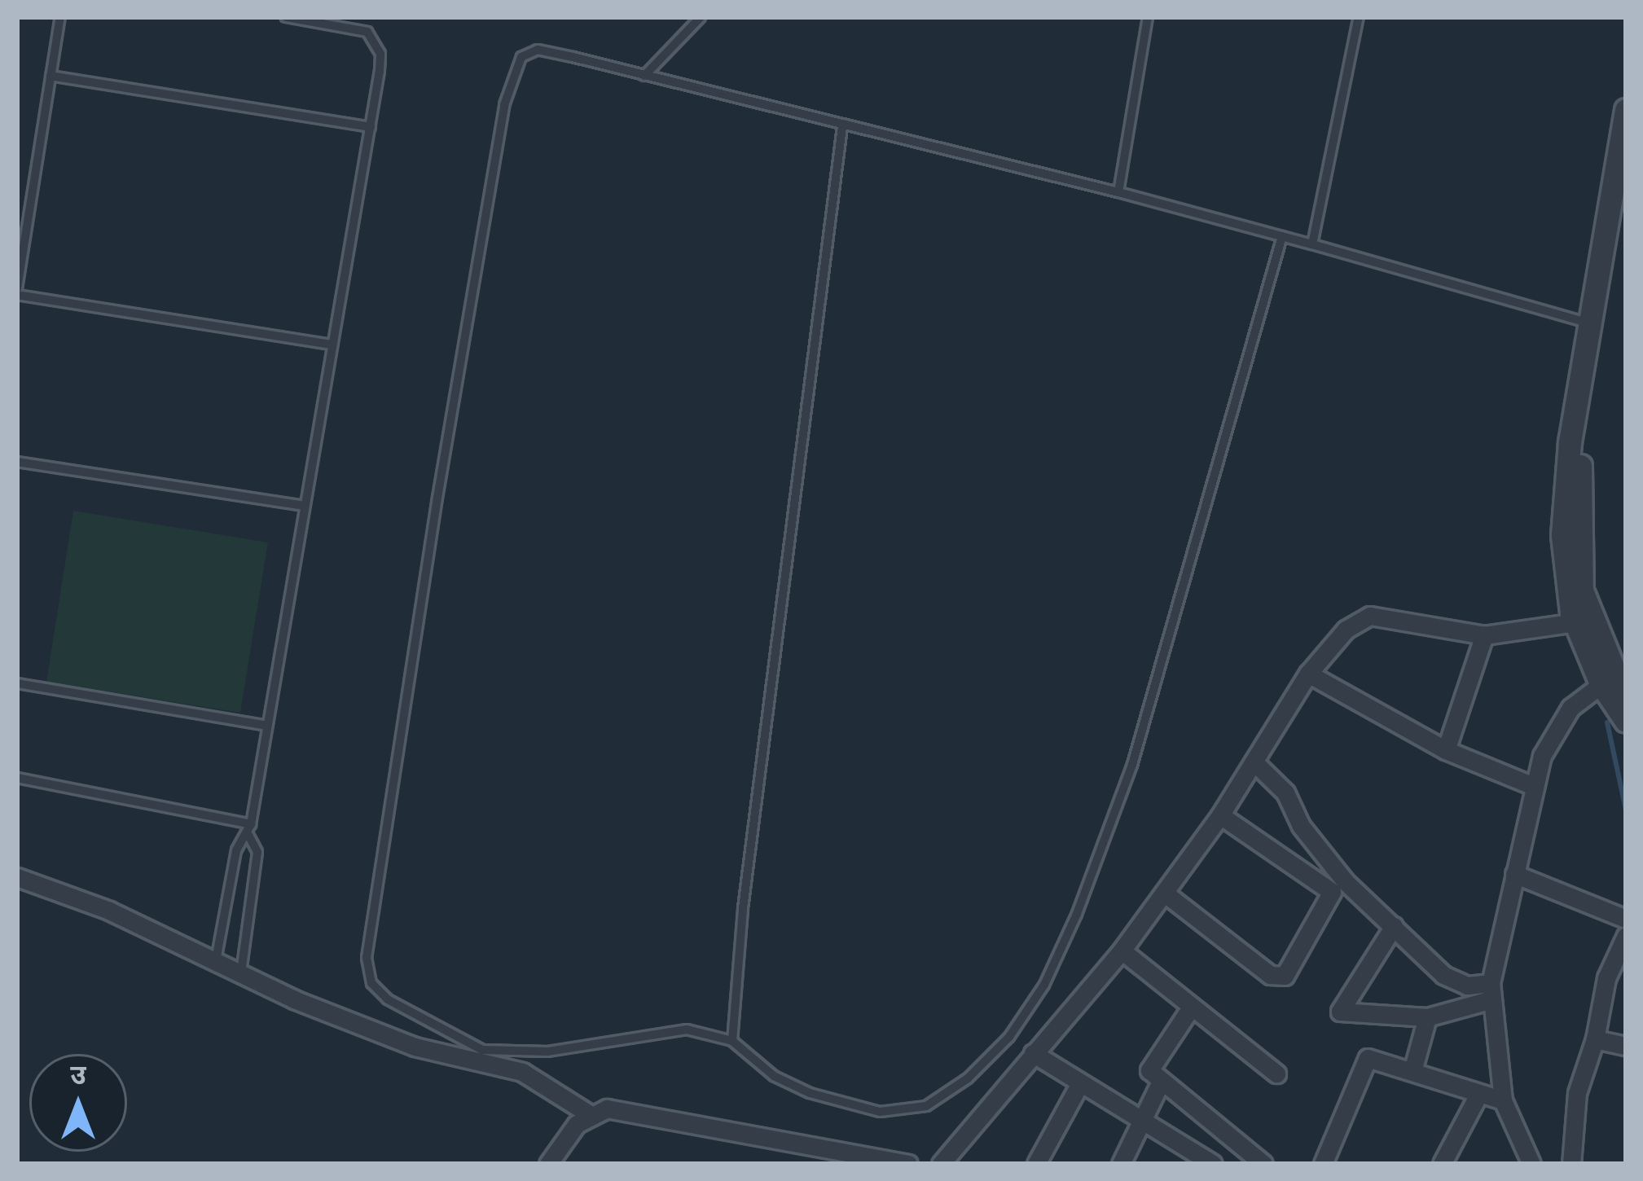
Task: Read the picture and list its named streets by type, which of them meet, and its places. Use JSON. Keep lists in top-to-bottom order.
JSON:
{
  "north": "top"
}
